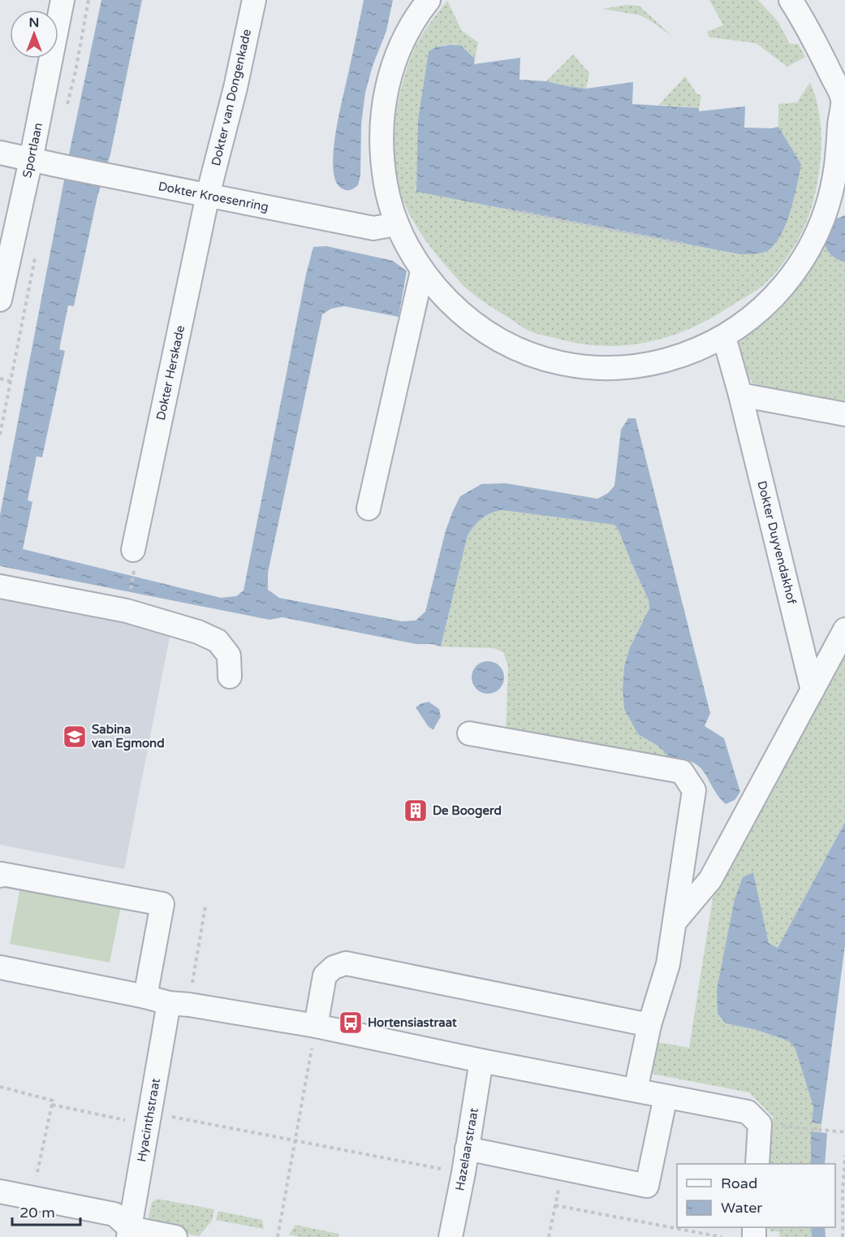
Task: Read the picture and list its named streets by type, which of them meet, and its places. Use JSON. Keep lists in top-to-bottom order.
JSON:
{
  "streets": {
    "street": [
      "Dokter van Dongenkade",
      "Sportlaan",
      "Dokter Kroesenring",
      "Dokter Herskade",
      "Dokter Duyvendakhof",
      "Hyacinthstraat",
      "Hazelaarstraat"
    ]
  },
  "crossings": [
    ["Dokter van Dongenkade", "Dokter Kroesenring"],
    ["Dokter van Dongenkade", "Dokter Herskade"],
    ["Sportlaan", "Dokter Kroesenring"],
    ["Dokter Kroesenring", "Dokter Herskade"]
  ],
  "places": {
    "school or university": ["Sabina van Egmond"],
    "building": ["De Boogerd"],
    "bus stop": ["Hortensiastraat"]
  },
  "legend": ["Road", "Water"],
  "scale_bar": "20 m",
  "north": "top"
}
